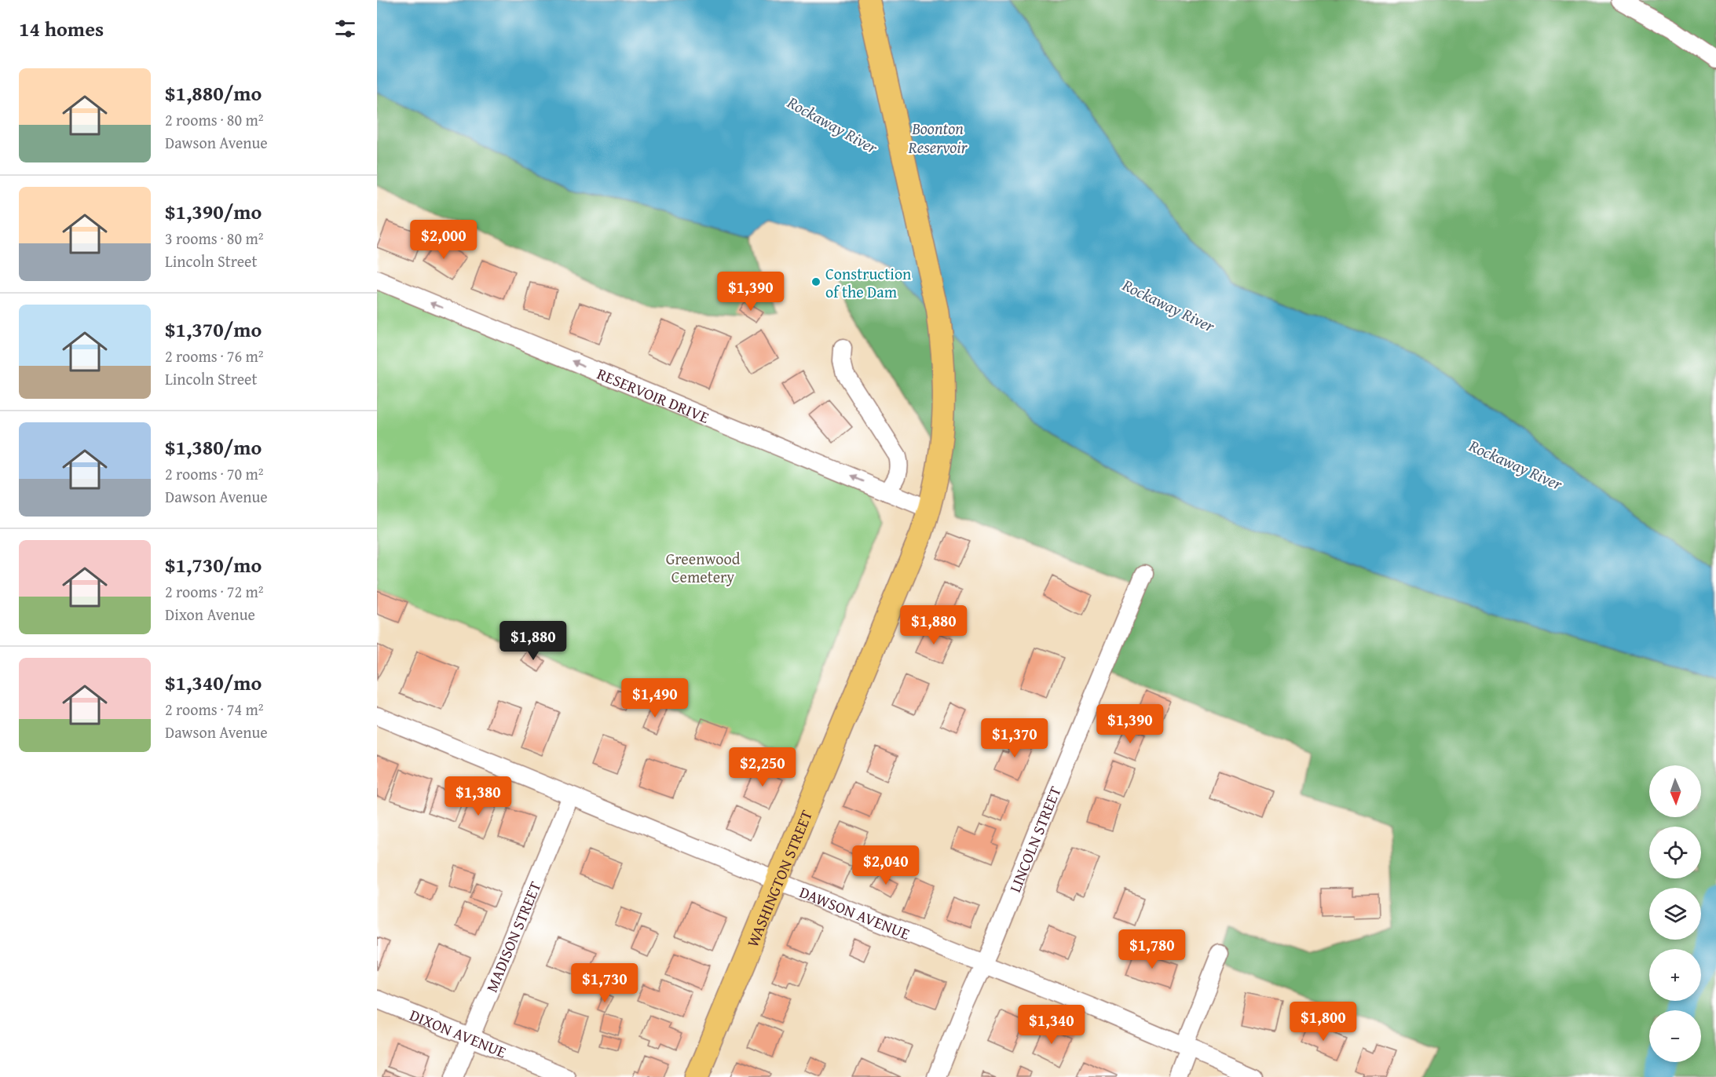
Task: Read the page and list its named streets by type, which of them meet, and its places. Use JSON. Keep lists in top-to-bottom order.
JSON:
{
  "streets": {
    "main road": ["WASHINGTON STREET"],
    "street": [
      "RESERVOIR DRIVE",
      "LINCOLN STREET",
      "DAWSON AVENUE",
      "MADISON STREET",
      "DIXON AVENUE"
    ]
  },
  "crossings": [
    ["RESERVOIR DRIVE", "WASHINGTON STREET"],
    ["LINCOLN STREET", "DAWSON AVENUE"],
    ["WASHINGTON STREET", "DAWSON AVENUE"],
    ["DAWSON AVENUE", "MADISON STREET"],
    ["MADISON STREET", "DIXON AVENUE"]
  ],
  "one_way": ["RESERVOIR DRIVE"],
  "water": ["Rockaway River", "Boonton Reservoir"],
  "parks": ["Greenwood Cemetery"],
  "places": ["Construction of the Dam"],
  "north": "bottom",
  "page": {
    "heading": "14 homes",
    "list": [
      {
        "name": "$1,880/mo",
        "note": "2 rooms · 80 m² · Dawson Avenue"
      },
      {
        "name": "$1,390/mo",
        "note": "3 rooms · 80 m² · Lincoln Street"
      },
      {
        "name": "$1,370/mo",
        "note": "2 rooms · 76 m² · Lincoln Street"
      },
      {
        "name": "$1,380/mo",
        "note": "2 rooms · 70 m² · Dawson Avenue"
      },
      {
        "name": "$1,730/mo",
        "note": "2 rooms · 72 m² · Dixon Avenue"
      },
      {
        "name": "$1,340/mo",
        "note": "2 rooms · 74 m² · Dawson Avenue"
      }
    ],
    "price": [
      "$2,000",
      "$1,390",
      "$1,880",
      "$1,880",
      "$1,490",
      "$1,390",
      "$1,370",
      "$2,250",
      "$1,380",
      "$2,040",
      "$1,780",
      "$1,730",
      "$1,800",
      "$1,340"
    ],
    "map_buttons": ["+", "−"]
  }
}
